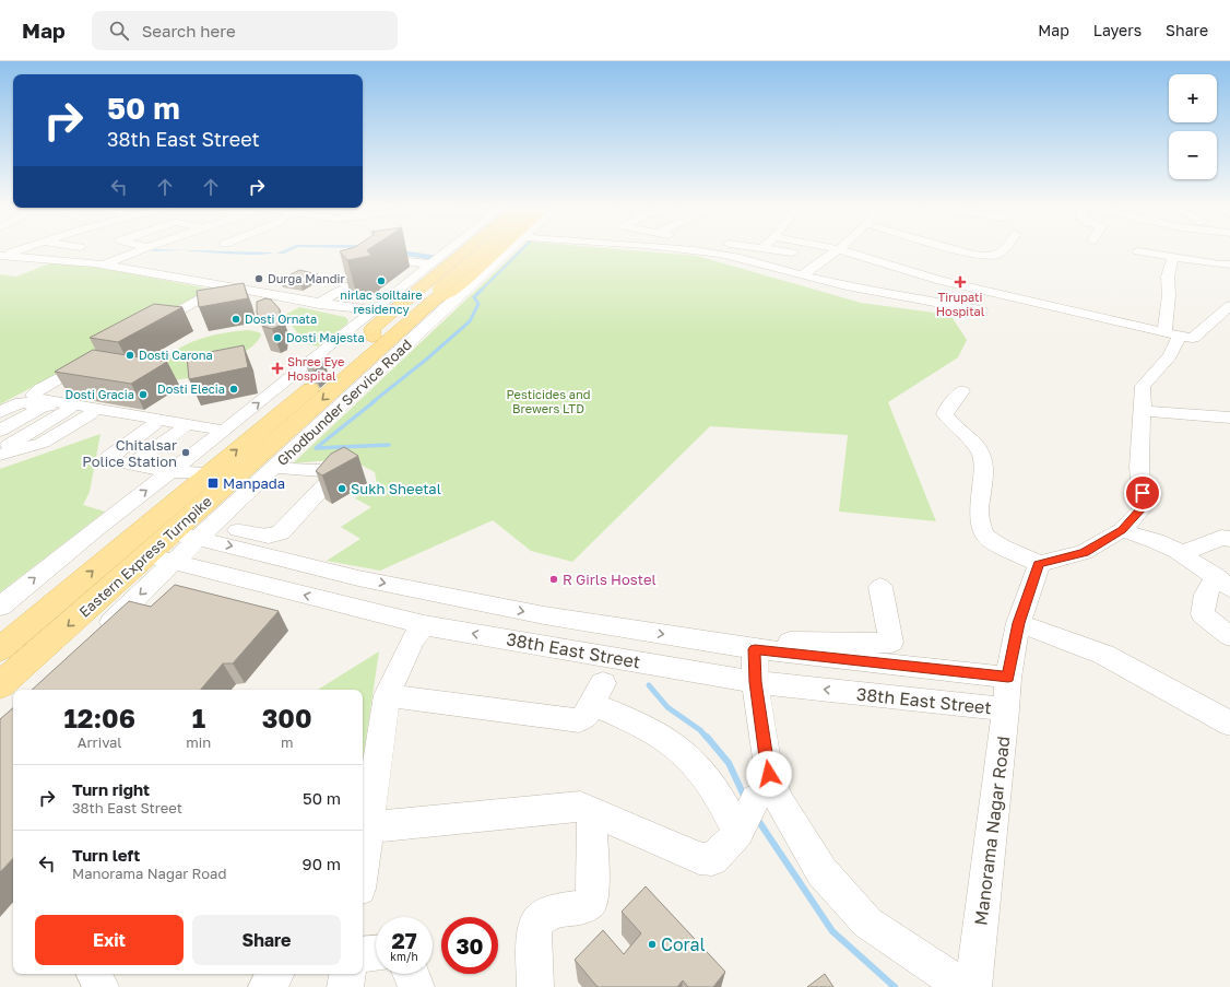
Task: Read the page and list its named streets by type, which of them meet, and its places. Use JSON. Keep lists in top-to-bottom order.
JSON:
{
  "streets": {
    "main road": ["Eastern Express Turnpike"],
    "street": ["Ghodbunder Service Road", "38th East Street", "Manorama Nagar Road"]
  },
  "crossings": [
    ["Ghodbunder Service Road", "Eastern Express Turnpike"],
    ["Ghodbunder Service Road", "38th East Street"],
    ["Eastern Express Turnpike", "38th East Street"],
    ["38th East Street", "Manorama Nagar Road"]
  ],
  "parks": ["Pesticides and Brewers LTD"],
  "places": {
    "other": [
      "Durga Mandir",
      "nirlac soiltaire residency",
      "Dosti Ornata",
      "Dosti Majesta",
      "Dosti Carona",
      "Dosti Elecia",
      "Dosti Gracia",
      "Chitalsar Police Station",
      "Sukh Sheetal",
      "R Girls Hostel",
      "Coral"
    ],
    "health": ["Tirupati Hospital", "Shree Eye Hospital"],
    "transit": ["Manpada"]
  },
  "page": {
    "header": "Map",
    "search": "Search here",
    "nav": ["Map", "Layers", "Share"],
    "map_buttons": ["+", "−"],
    "turn": ["50 m", "38th East Street"],
    "eta": [
      "12:06",
      "Arrival",
      "1",
      "min",
      "300",
      "m"
    ],
    "list": [
      {
        "name": "Turn right",
        "note": "38th East Street",
        "value": "50 m"
      },
      {
        "name": "Turn left",
        "note": "Manorama Nagar Road",
        "value": "90 m"
      }
    ],
    "buttons": ["Exit", "Share"],
    "speed": "27 km/h",
    "limit": "30"
  }
}
